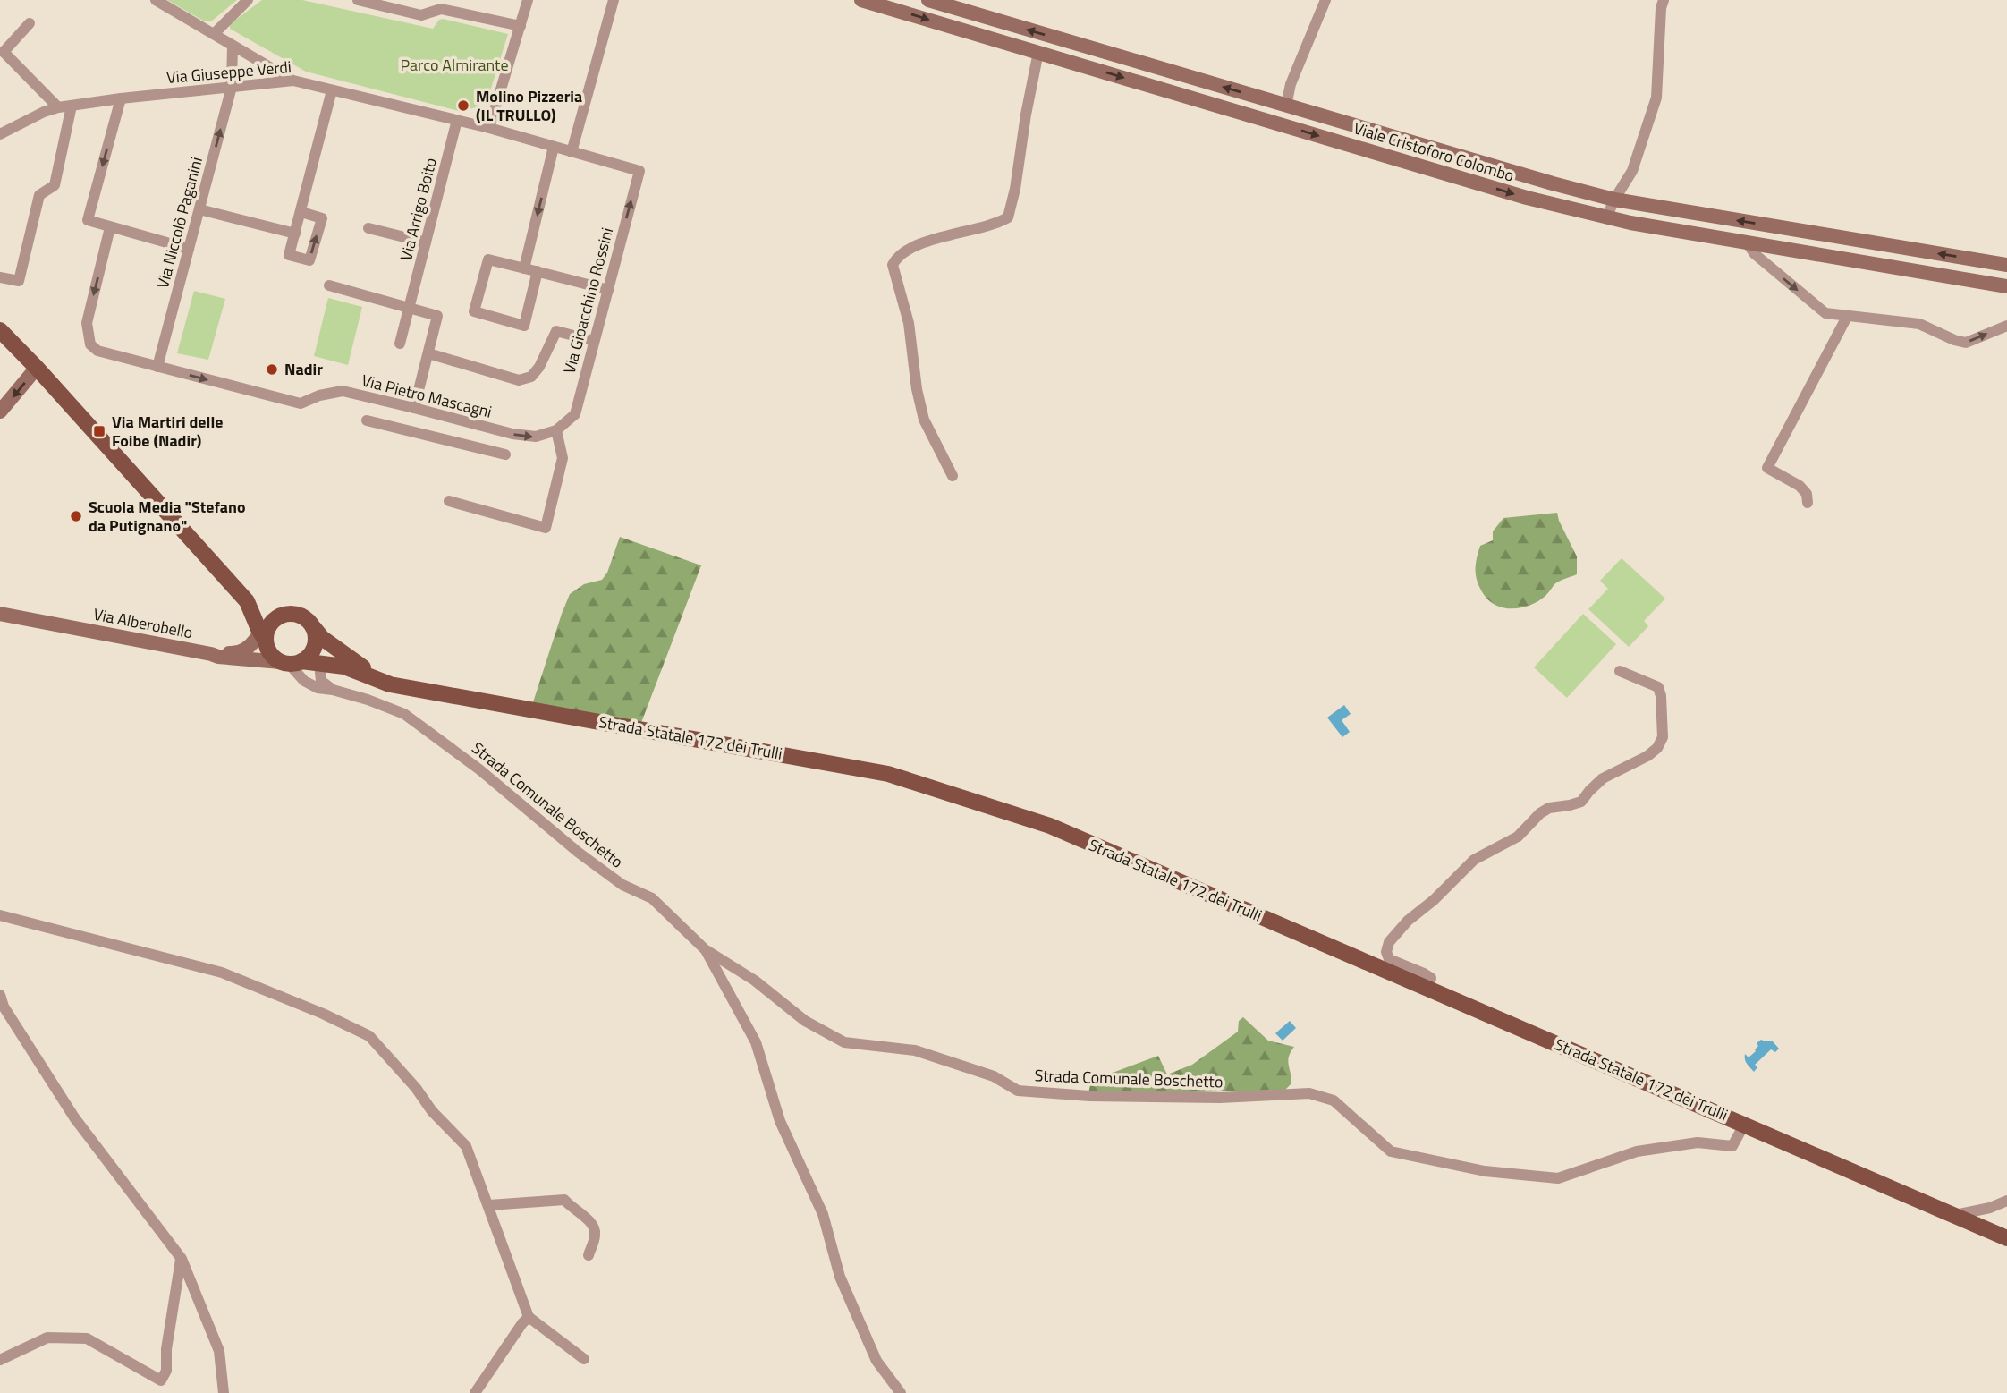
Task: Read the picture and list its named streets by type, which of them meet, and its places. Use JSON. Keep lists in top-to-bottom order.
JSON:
{
  "streets": {
    "main road": ["Viale Cristoforo Colombo", "Via Alberobello", "Strada Statale 172 dei Trulli"],
    "street": [
      "Via Giuseppe Verdi",
      "Via Arrigo Boito",
      "Via Niccolò Paganini",
      "Via Gioacchino Rossini",
      "Via Pietro Mascagni",
      "Strada Comunale Boschetto"
    ]
  },
  "crossings": [
    ["Via Giuseppe Verdi", "Via Arrigo Boito"],
    ["Via Giuseppe Verdi", "Via Niccolò Paganini"],
    ["Via Giuseppe Verdi", "Via Gioacchino Rossini"],
    ["Via Niccolò Paganini", "Via Pietro Mascagni"],
    ["Via Gioacchino Rossini", "Via Pietro Mascagni"],
    ["Via Alberobello", "Strada Statale 172 dei Trulli"],
    ["Via Alberobello", "Strada Comunale Boschetto"],
    ["Strada Statale 172 dei Trulli", "Strada Comunale Boschetto"]
  ],
  "one_way": ["Via Niccolò Paganini"],
  "parks": ["Parco Almirante"],
  "places": {
    "other": ["Molino Pizzeria (IL TRULLO)", "Nadir", "Scuola Media \"Stefano da Putignano\""],
    "transit": ["Via Martiri delle Foibe (Nadir)"]
  }
}
